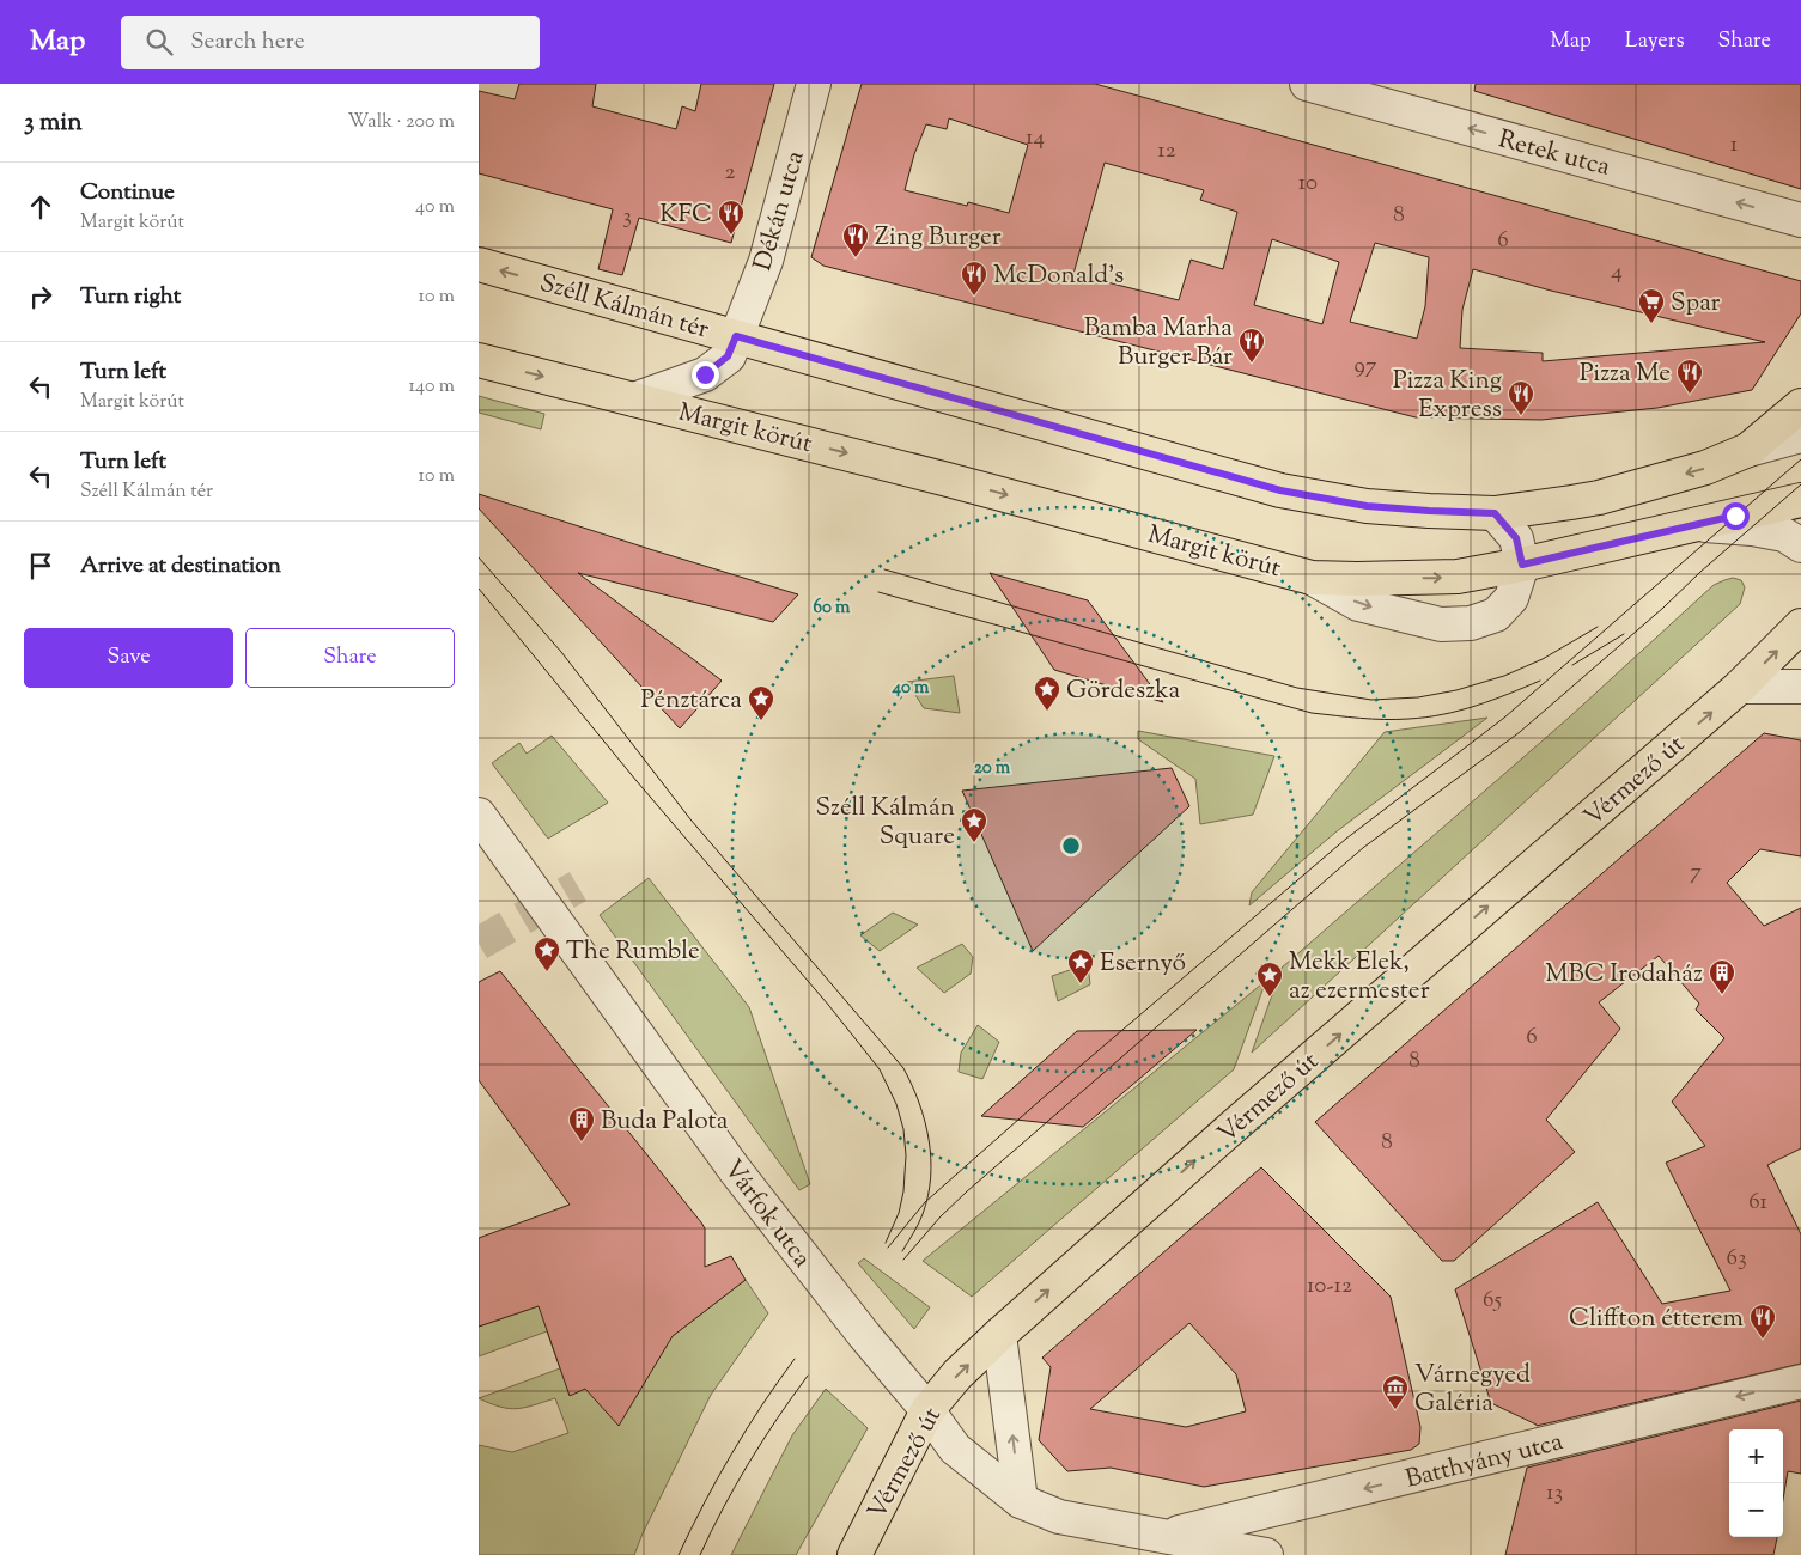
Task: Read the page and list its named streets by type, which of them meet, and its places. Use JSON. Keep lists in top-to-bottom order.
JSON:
{
  "streets": {
    "main road": ["Széll Kálmán tér", "Margit körút", "Vérmező út"],
    "street": [
      "Retek utca",
      "Dékán utca",
      "Várfok utca",
      "Batthyány utca"
    ]
  },
  "crossings": [
    ["Dékán utca", "Széll Kálmán tér"],
    ["Széll Kálmán tér", "Margit körút"],
    ["Vérmező út", "Várfok utca"],
    ["Várfok utca", "Batthyány utca"]
  ],
  "one_way": ["Retek utca", "Vérmező út", "Batthyány utca"],
  "places": {
    "restaurant": [
      "KFC",
      "Zing Burger",
      "McDonald's",
      "Bamba Marha Burger Bár",
      "Pizza Me",
      "Pizza King Express",
      "Cliffton étterem"
    ],
    "supermarket": ["Spar"],
    "place": [
      "Gördeszka",
      "Pénztárca",
      "Széll Kálmán Square",
      "The Rumble",
      "Esernyő",
      "Mekk Elek, az ezermester"
    ],
    "building": ["MBC Irodaház", "Buda Palota"],
    "museum": ["Várnegyed Galéria"]
  },
  "house_numbers": [
    "14",
    "1",
    "12",
    "2",
    "10",
    "8",
    "3",
    "6",
    "4",
    "97",
    "7",
    "6",
    "8",
    "8",
    "61",
    "63",
    "10-12",
    "65",
    "13"
  ],
  "page": {
    "header": "Map",
    "search": "Search here",
    "nav": ["Map", "Layers", "Share"],
    "heading": ["3 min", "Walk · 200 m"],
    "list": [
      ["Continue", "Margit körút", "40 m"],
      ["Turn right", "10 m"],
      ["Turn left", "Margit körút", "140 m"],
      ["Turn left", "Széll Kálmán tér", "10 m"],
      "Arrive at destination"
    ],
    "buttons": ["Save", "Share"],
    "map_buttons": ["+", "−"]
  },
  "rings": ["60 m", "40 m", "20 m"]
}
